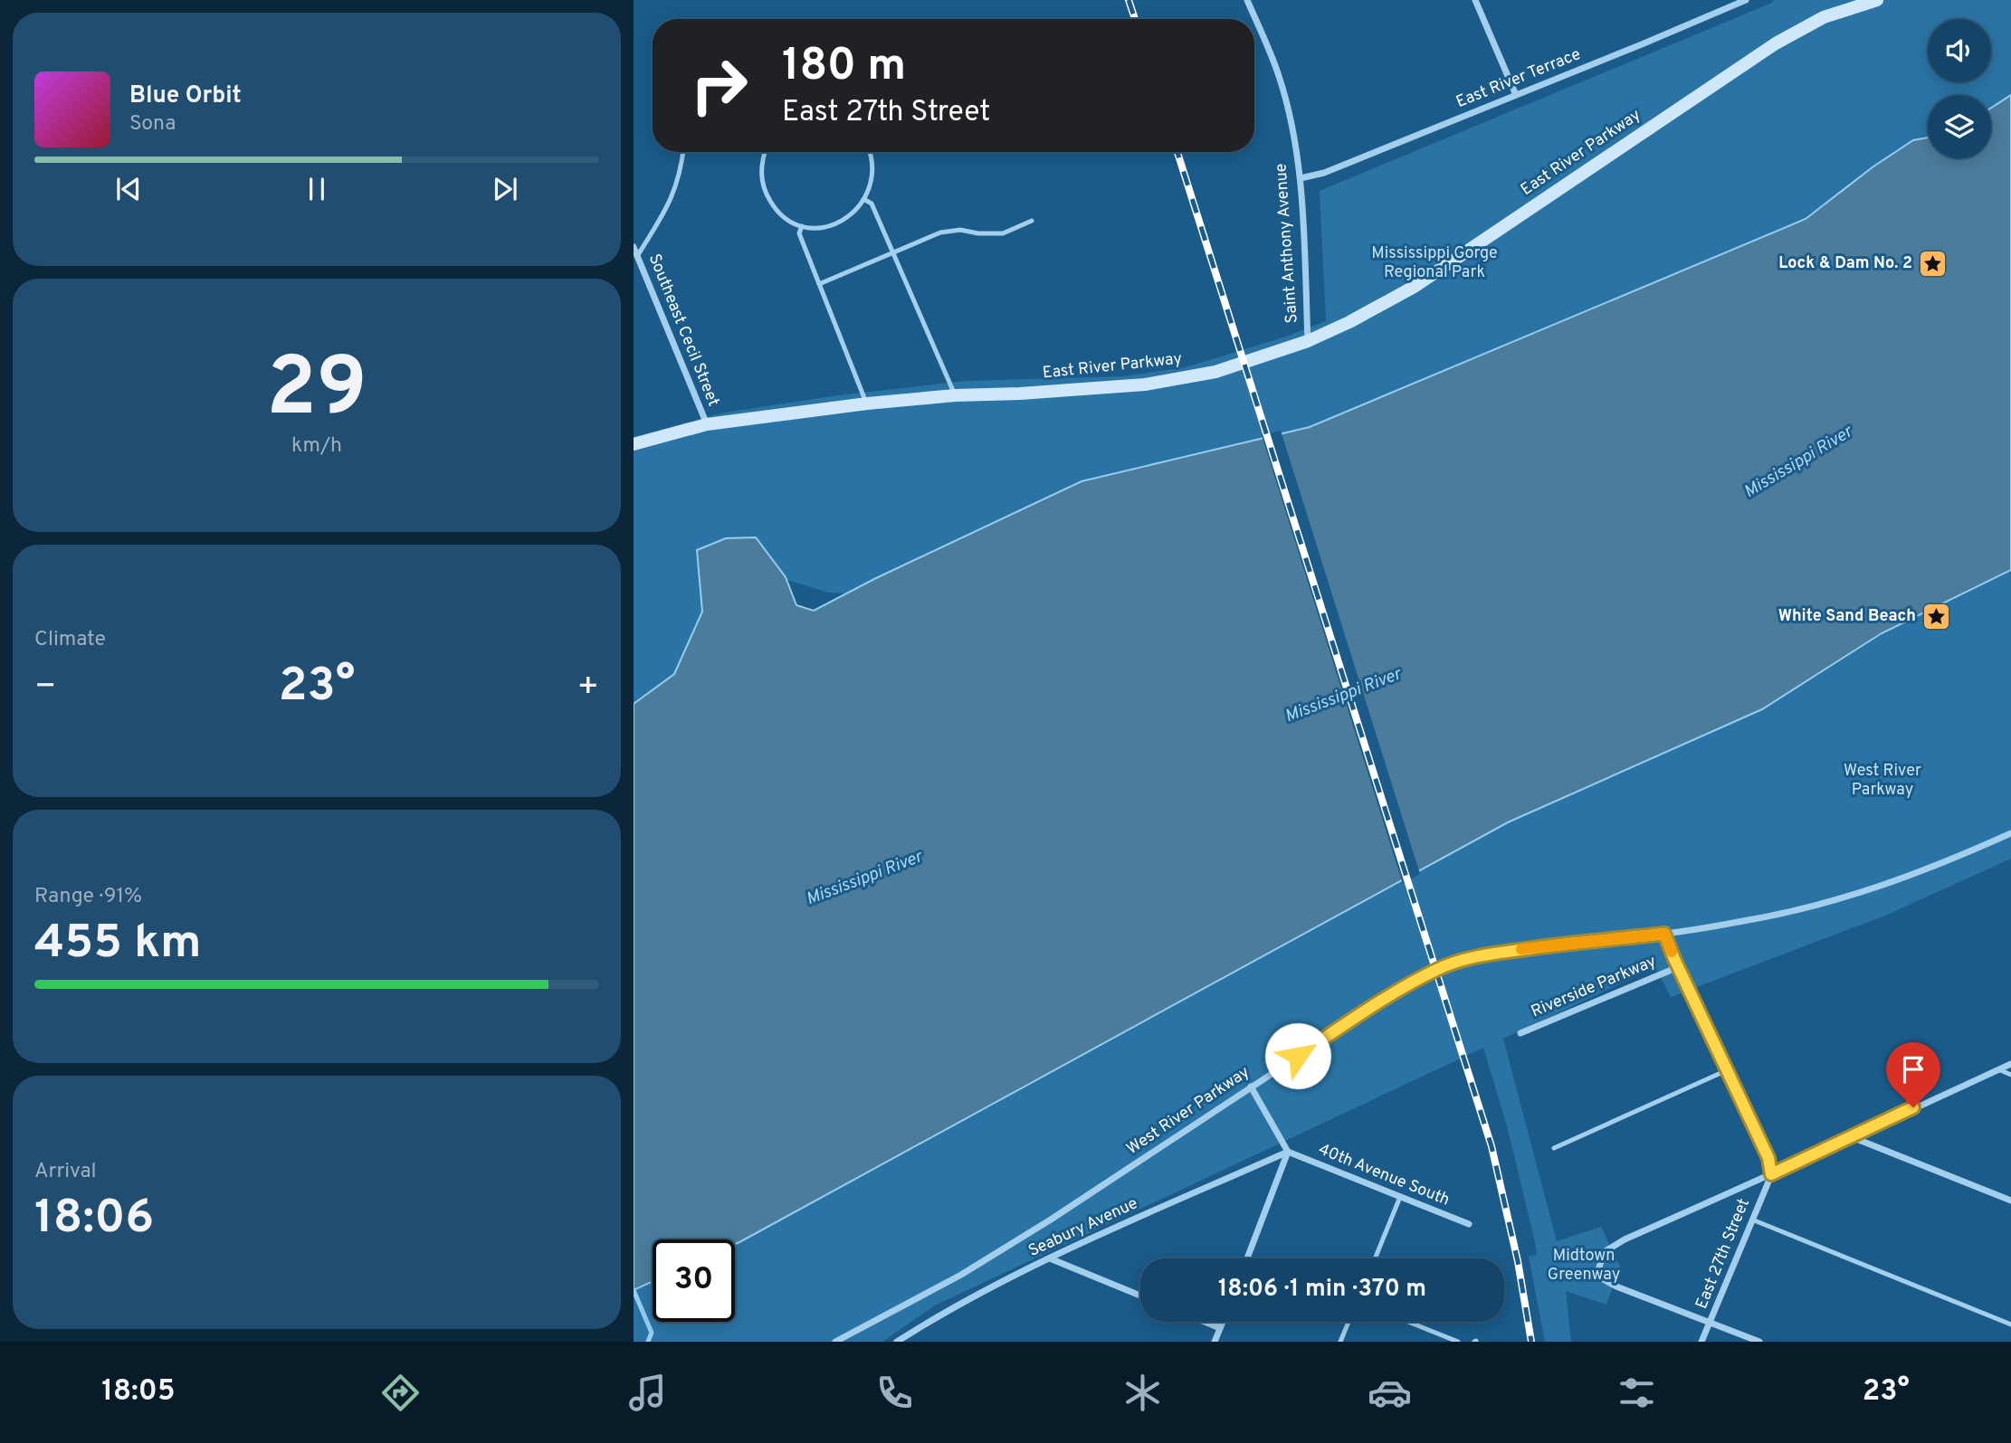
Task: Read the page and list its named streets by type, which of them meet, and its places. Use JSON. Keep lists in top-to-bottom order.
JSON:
{
  "streets": {
    "street": [
      "East River Terrace",
      "East River Parkway",
      "Saint Anthony Avenue",
      "Southeast Cecil Street",
      "Riverside Parkway",
      "West River Parkway",
      "40th Avenue South",
      "Seabury Avenue",
      "East 27th Street"
    ]
  },
  "crossings": [
    ["East River Terrace", "Saint Anthony Avenue"],
    ["East River Parkway", "Saint Anthony Avenue"],
    ["East River Parkway", "Southeast Cecil Street"],
    ["40th Avenue South", "Seabury Avenue"]
  ],
  "water": ["Mississippi River"],
  "parks": ["Mississippi Gorge Regional Park", "West River Parkway", "Midtown Greenway"],
  "places": {
    "place": ["Lock & Dam No. 2", "White Sand Beach"]
  },
  "page": {
    "turn": ["180 m", "East 27th Street"],
    "song": ["Blue Orbit", "Sona"],
    "tile": [
      ["29", "km/h"],
      "Climate",
      ["Range · 91%", "455 km"],
      ["Arrival", "18:06"]
    ],
    "heat": ["−", "23°", "+"],
    "limit": "30",
    "trip": "18:06 · 1 min · 370 m",
    "tabs": ["18:05", "23°"]
  }
}
